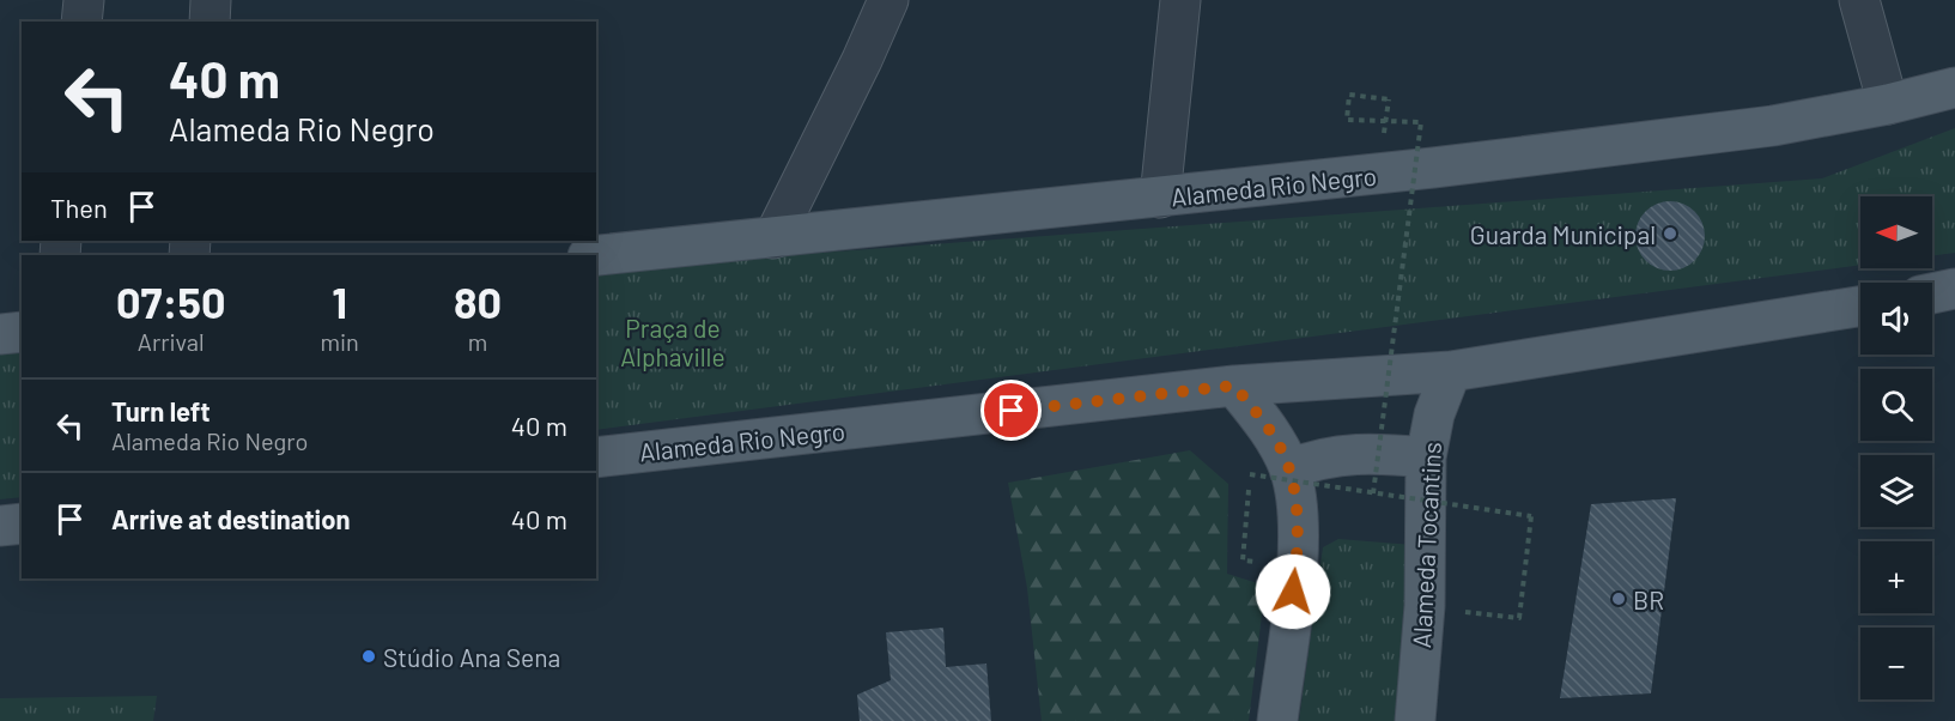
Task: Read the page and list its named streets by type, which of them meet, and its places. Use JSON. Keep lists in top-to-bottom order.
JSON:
{
  "streets": {
    "main road": ["Alameda Rio Negro", "Alameda Tocantins"]
  },
  "crossings": [
    ["Alameda Rio Negro", "Alameda Tocantins"]
  ],
  "parks": ["Praça de Alphaville"],
  "places": ["Guarda Municipal", "BR", "Stúdio Ana Sena"],
  "north": "left",
  "page": {
    "turn": ["40 m", "Alameda Rio Negro"],
    "then": "Then",
    "map_buttons": ["+", "−"],
    "eta": [
      "07:50",
      "Arrival",
      "1",
      "min",
      "80",
      "m"
    ],
    "list": [
      {
        "name": "Turn left",
        "note": "Alameda Rio Negro",
        "value": "40 m"
      },
      {
        "name": "Arrive at destination",
        "value": "40 m"
      }
    ]
  }
}
